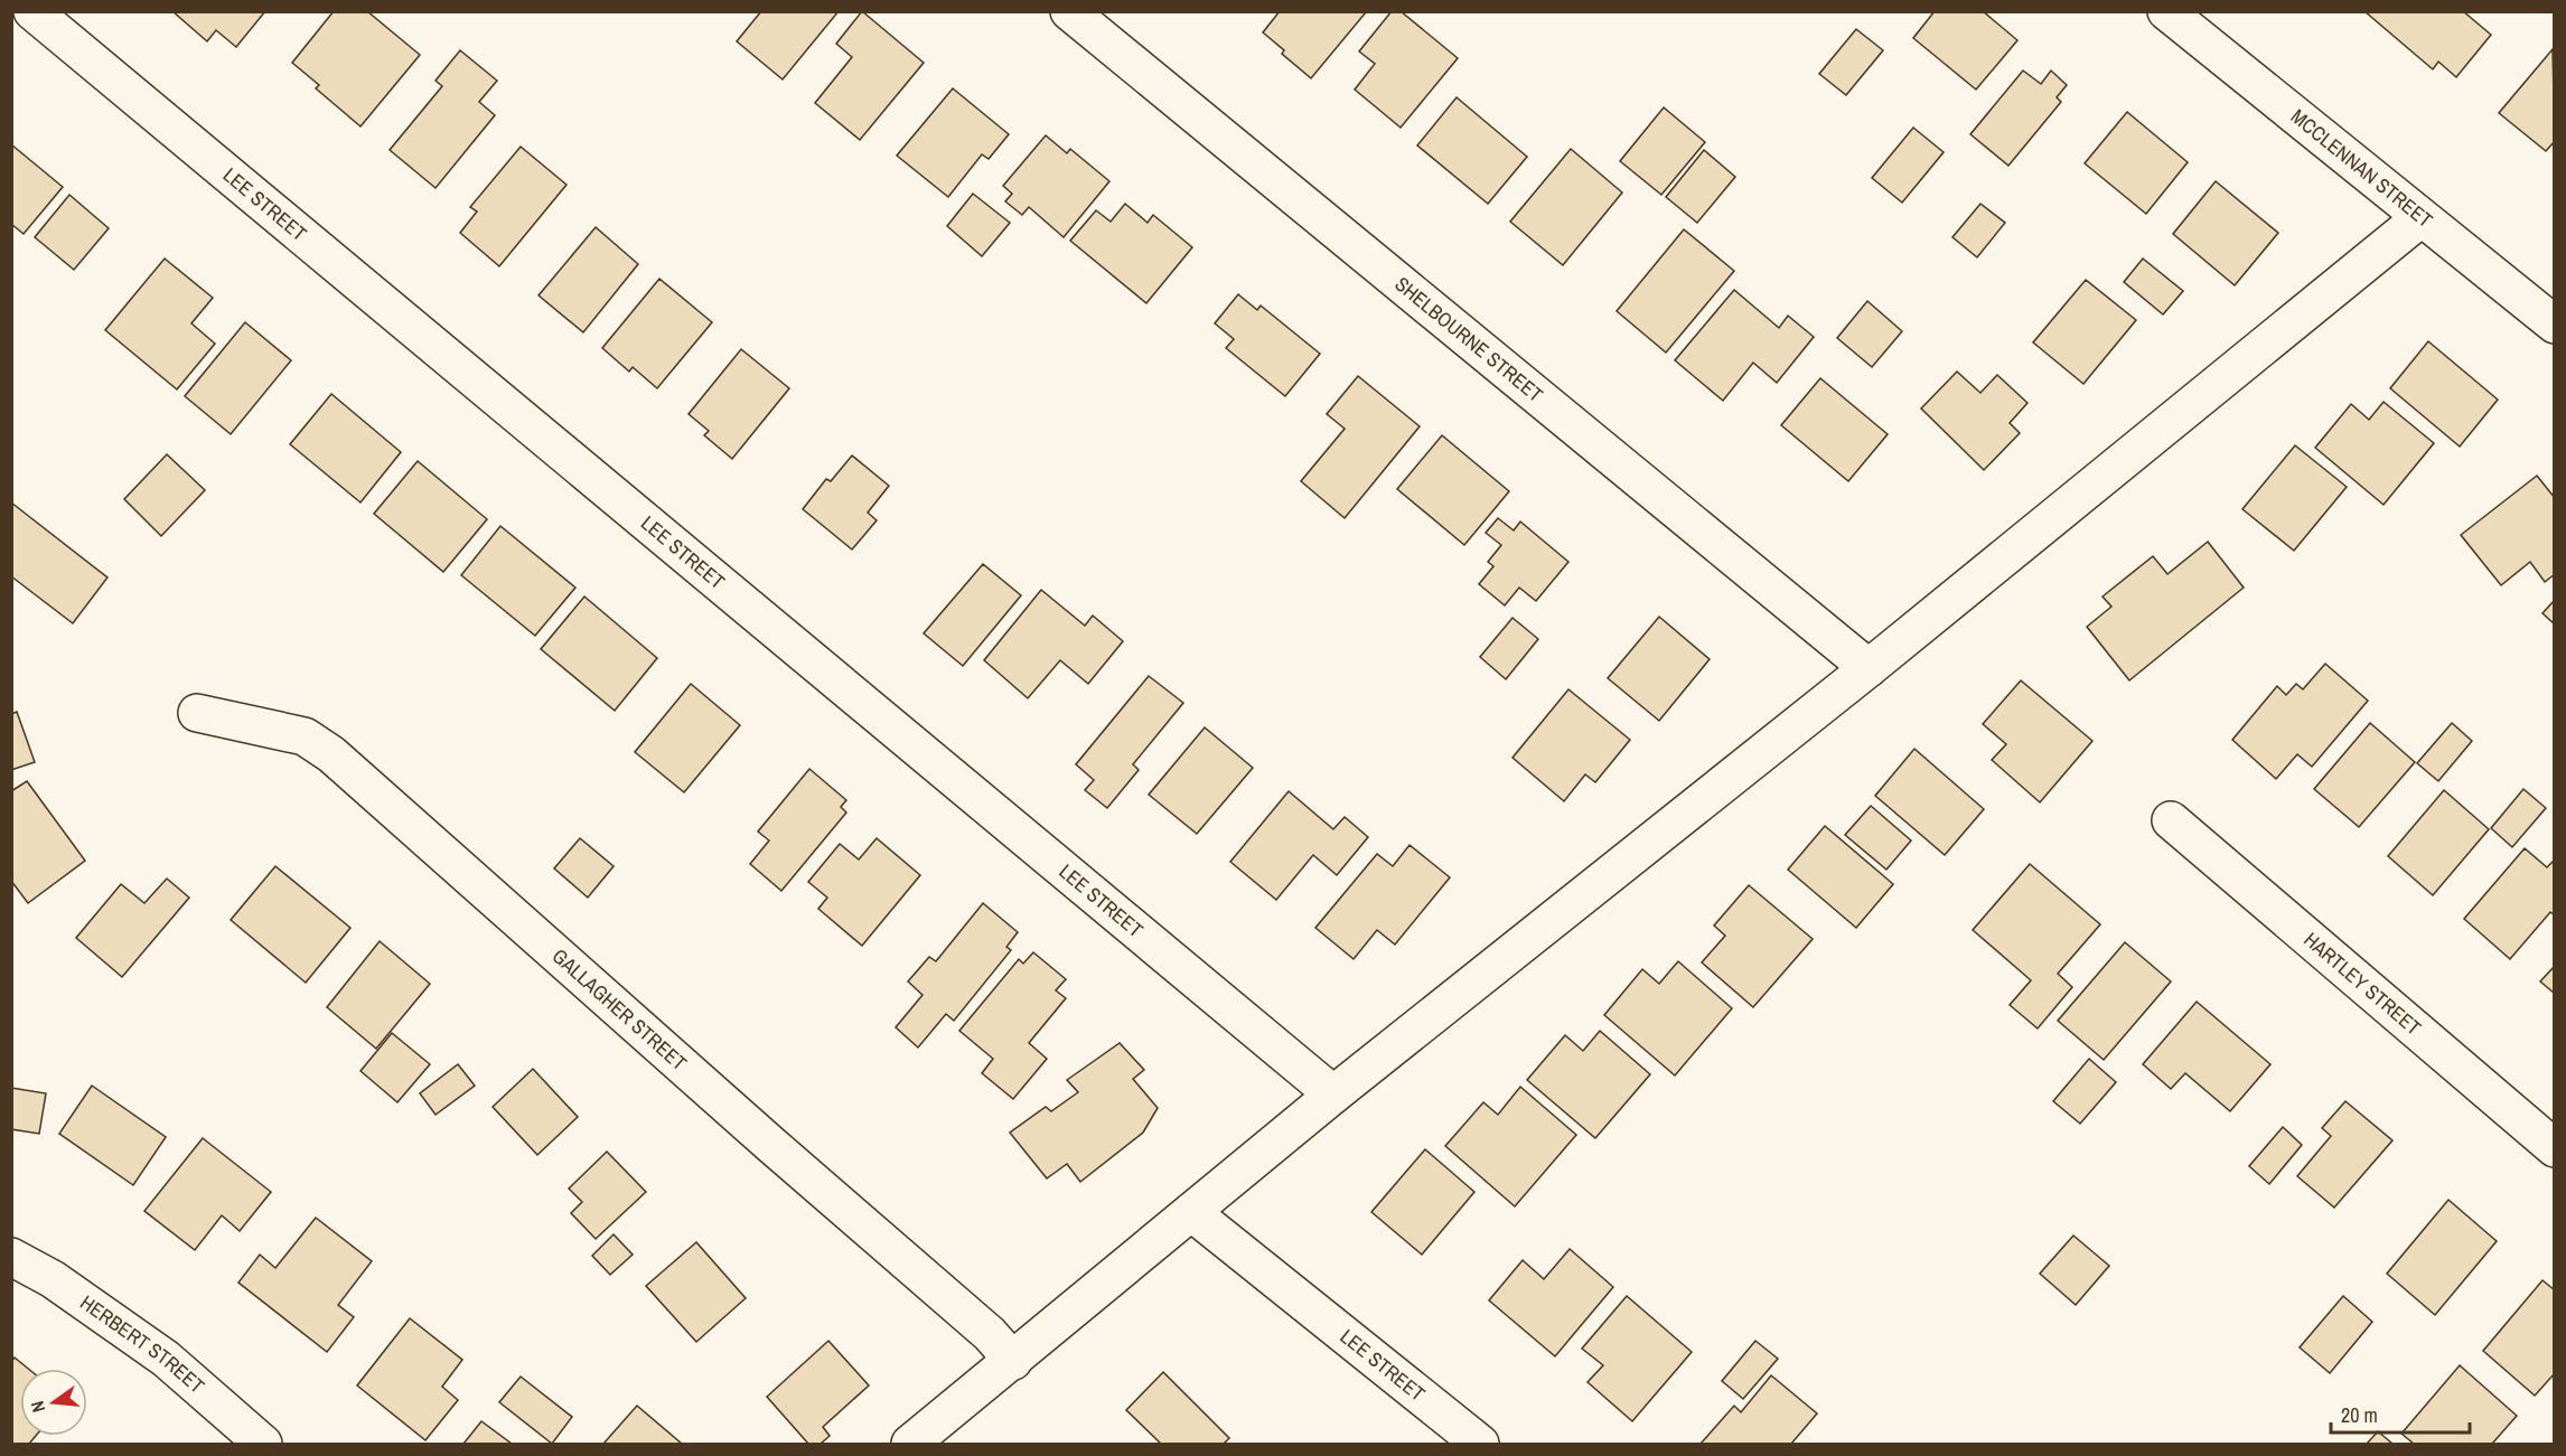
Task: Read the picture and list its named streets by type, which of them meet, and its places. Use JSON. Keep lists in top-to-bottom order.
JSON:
{
  "streets": {
    "street": [
      "MCCLENNAN STREET",
      "LEE STREET",
      "SHELBOURNE STREET",
      "HARTLEY STREET",
      "GALLAGHER STREET",
      "HERBERT STREET"
    ]
  },
  "scale_bar": "20 m",
  "north": "left"
}
